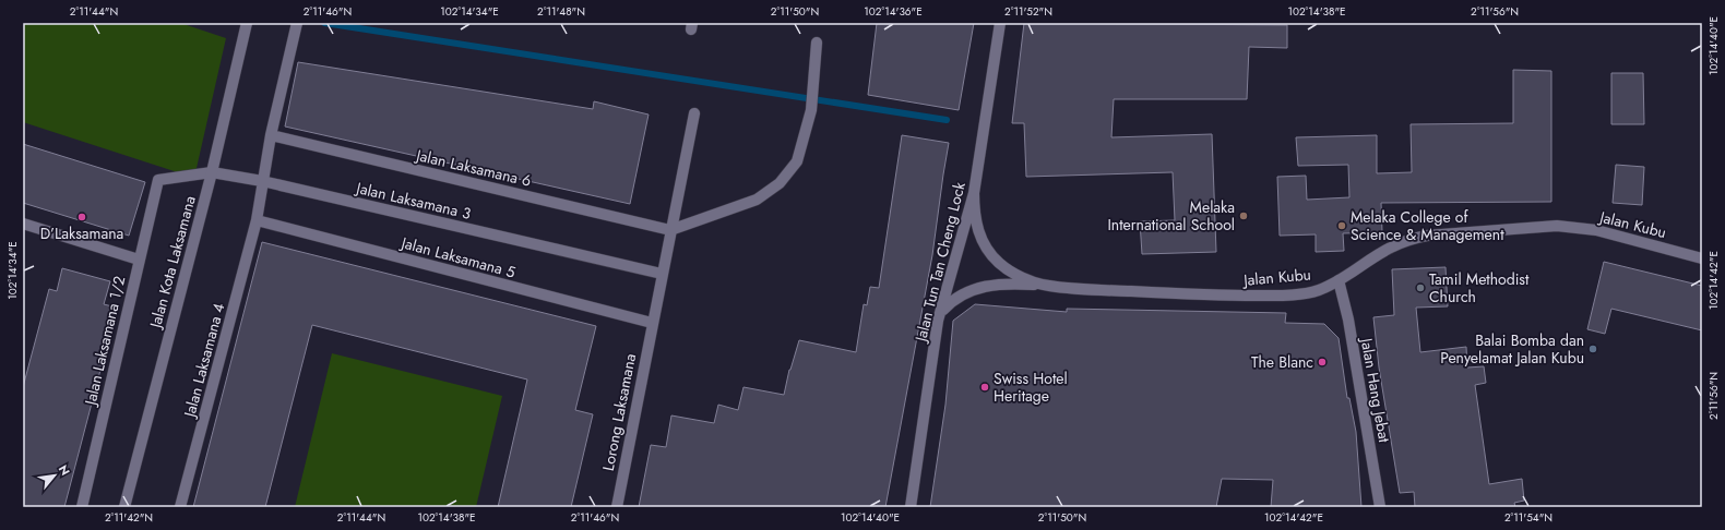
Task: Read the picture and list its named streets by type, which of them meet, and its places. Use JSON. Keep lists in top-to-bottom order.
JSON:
{
  "streets": {
    "street": [
      "Jalan Laksamana 6",
      "Jalan Laksamana 3",
      "Jalan Kubu",
      "Jalan Laksamana 5",
      "Jalan Kota Laksamana",
      "Jalan Tun Tan Cheng Lock",
      "Jalan Laksamana 1/2",
      "Jalan Laksamana 4",
      "Jalan Hang Jebat",
      "Lorong Laksamana"
    ]
  },
  "crossings": [
    ["Jalan Laksamana 6", "Jalan Laksamana 4"],
    ["Jalan Laksamana 6", "Lorong Laksamana"],
    ["Jalan Laksamana 3", "Jalan Kota Laksamana"],
    ["Jalan Laksamana 3", "Jalan Laksamana 1/2"],
    ["Jalan Laksamana 3", "Jalan Laksamana 4"],
    ["Jalan Laksamana 3", "Lorong Laksamana"],
    ["Jalan Kubu", "Jalan Tun Tan Cheng Lock"],
    ["Jalan Kubu", "Jalan Hang Jebat"],
    ["Jalan Laksamana 5", "Jalan Laksamana 4"],
    ["Jalan Laksamana 5", "Lorong Laksamana"]
  ],
  "places": [
    "Melaka International School",
    "D’Laksamana",
    "Melaka College of Science & Management",
    "Tamil Methodist Church",
    "Balai Bomba dan Penyelamat Jalan Kubu",
    "The Blanc",
    "Swiss Hotel Heritage"
  ],
  "north": "top right",
  "coordinates": [
    "2°11'44\"N",
    "2°11'46\"N",
    "102°14'34\"E",
    "2°11'48\"N",
    "2°11'50\"N",
    "102°14'36\"E",
    "2°11'52\"N",
    "102°14'38\"E",
    "2°11'56\"N",
    "102°14'40\"E",
    "102°14'42\"E",
    "2°11'42\"N",
    "2°11'54\"N"
  ]
}
